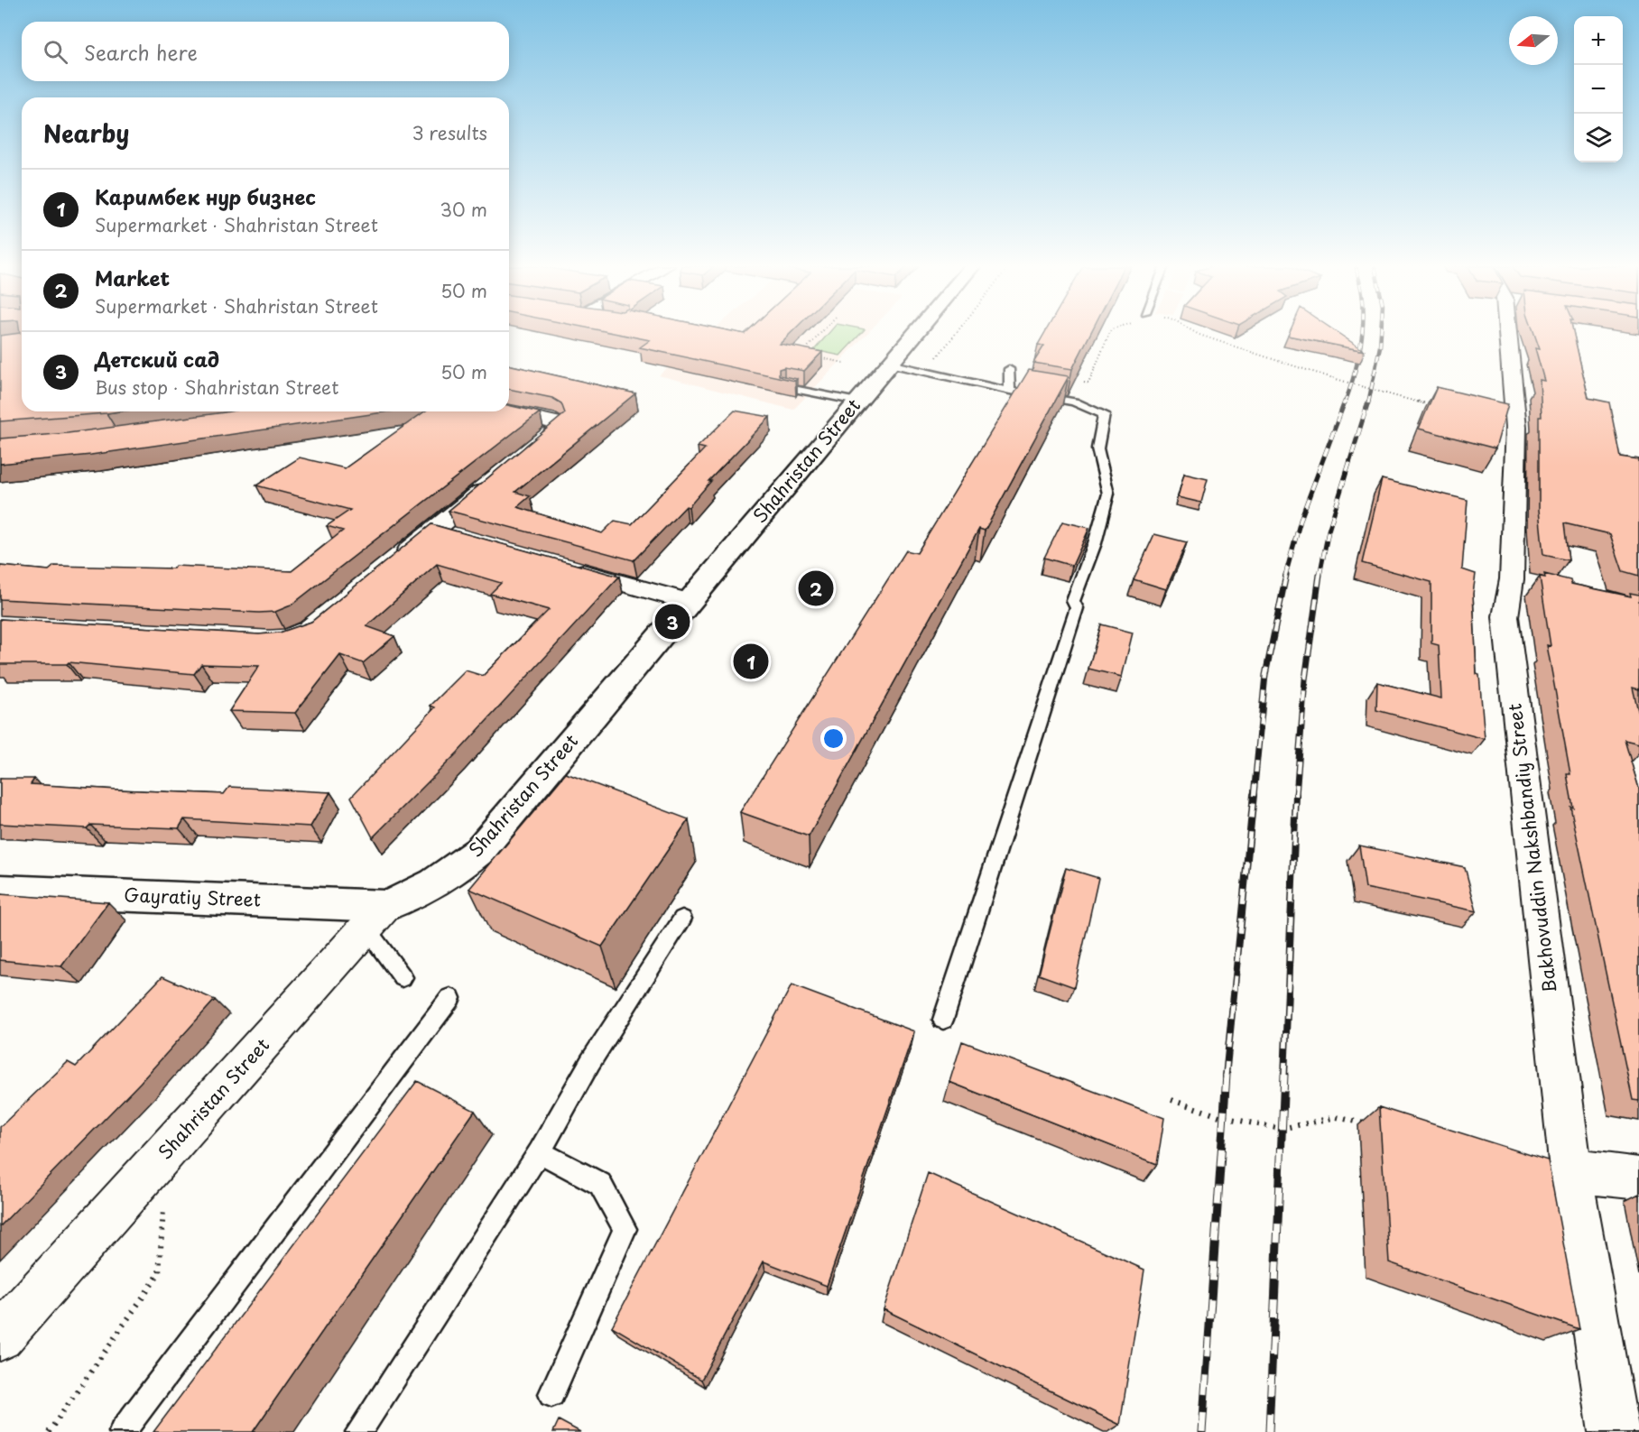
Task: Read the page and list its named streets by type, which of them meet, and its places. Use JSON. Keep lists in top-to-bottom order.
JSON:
{
  "streets": {
    "main road": ["Shahristan Street", "Gayratiy Street"],
    "street": ["Bakhovuddin Nakshbandiy Street"]
  },
  "crossings": [
    ["Shahristan Street", "Gayratiy Street"]
  ],
  "north": "left",
  "page": {
    "map_buttons": ["+", "−"],
    "search": "Search here",
    "heading": ["Nearby", "3 results"],
    "list": [
      {
        "mark": "1",
        "name": "Каримбек нур бизнес",
        "note": "Supermarket · Shahristan Street",
        "value": "30 m"
      },
      {
        "mark": "2",
        "name": "Market",
        "note": "Supermarket · Shahristan Street",
        "value": "50 m"
      },
      {
        "mark": "3",
        "name": "Детский сад",
        "note": "Bus stop · Shahristan Street",
        "value": "50 m"
      }
    ],
    "pins": ["2", "3", "1"]
  }
}
